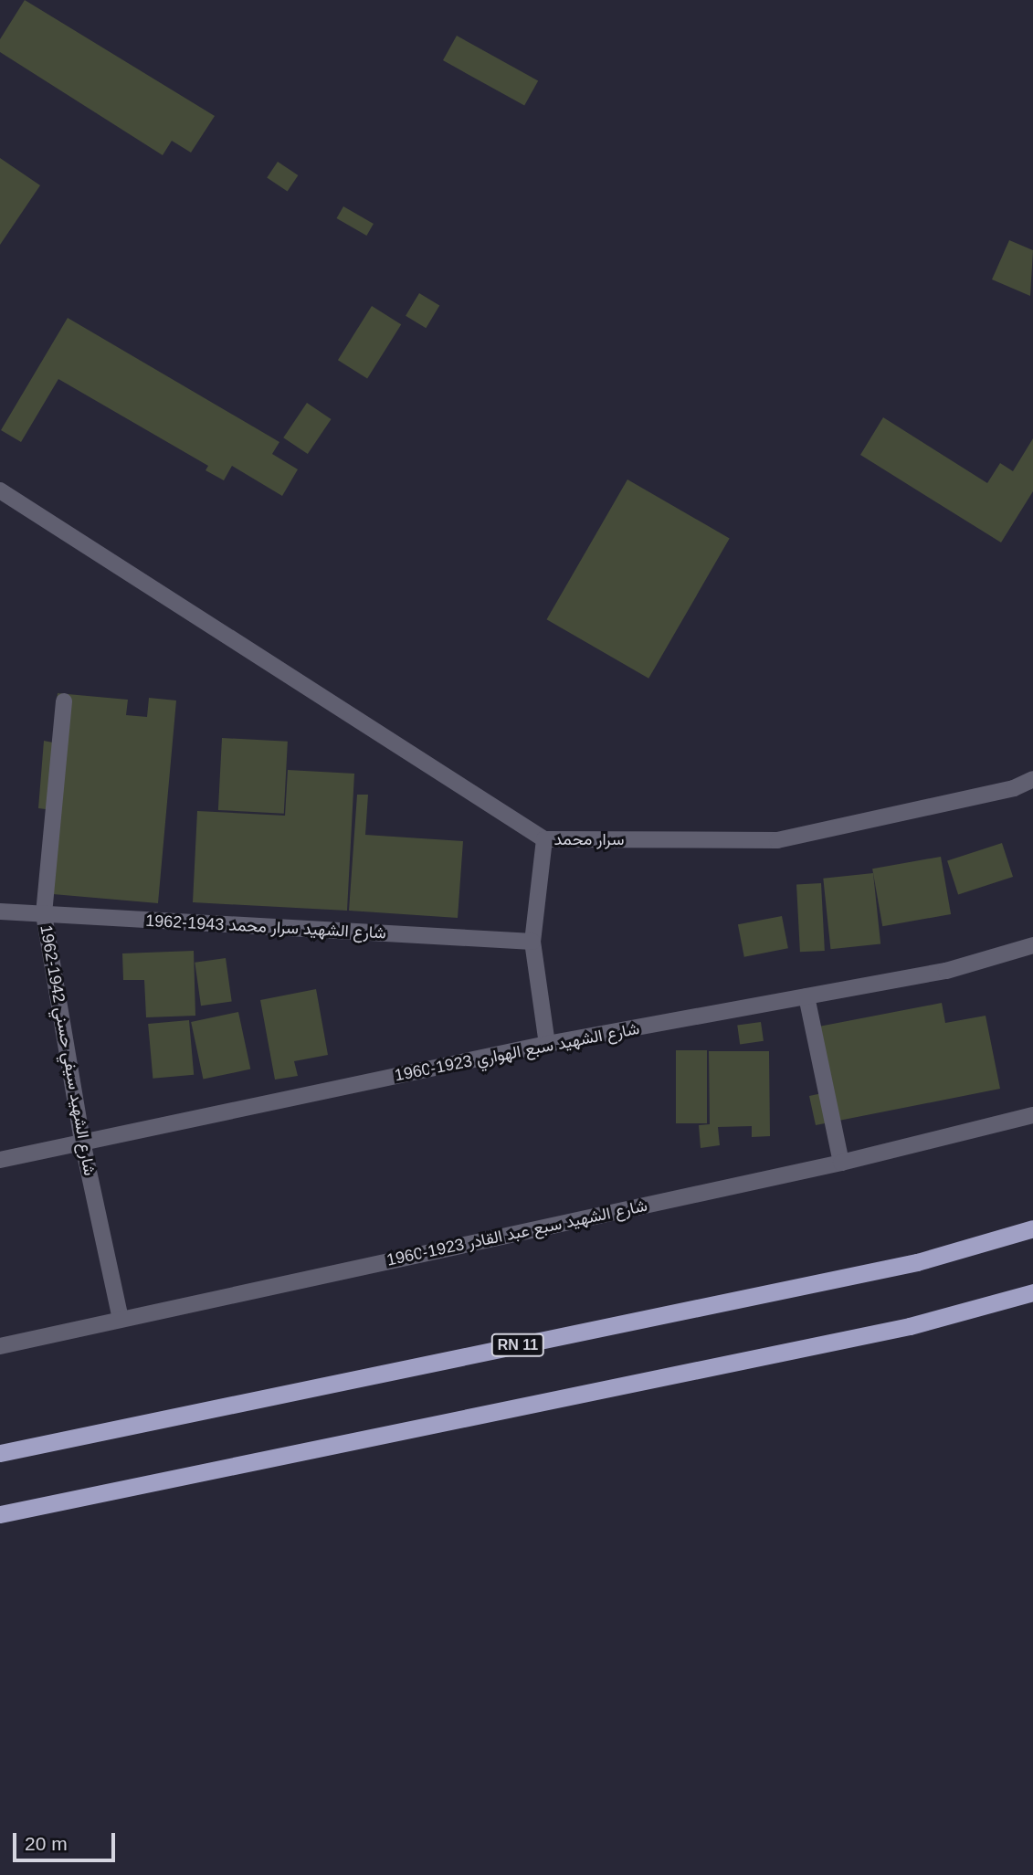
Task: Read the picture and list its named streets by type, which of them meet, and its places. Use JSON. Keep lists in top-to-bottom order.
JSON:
{
  "streets": {
    "highway": ["RN 11"],
    "street": [
      "سرار محمد",
      "شارع الشهيد سرار محمد 1943-1962",
      "شارع الشهيد سيفي حسني 1942-1962",
      "شارع الشهيد سبع الهواري 1923-1960",
      "شارع الشهيد سبع عبد القادر 1923-1960"
    ]
  },
  "crossings": [
    ["شارع الشهيد سرار محمد 1943-1962", "شارع الشهيد سيفي حسني 1942-1962"],
    ["شارع الشهيد سيفي حسني 1942-1962", "شارع الشهيد سبع الهواري 1923-1960"],
    ["شارع الشهيد سيفي حسني 1942-1962", "شارع الشهيد سبع عبد القادر 1923-1960"]
  ],
  "scale_bar": "20 m"
}
